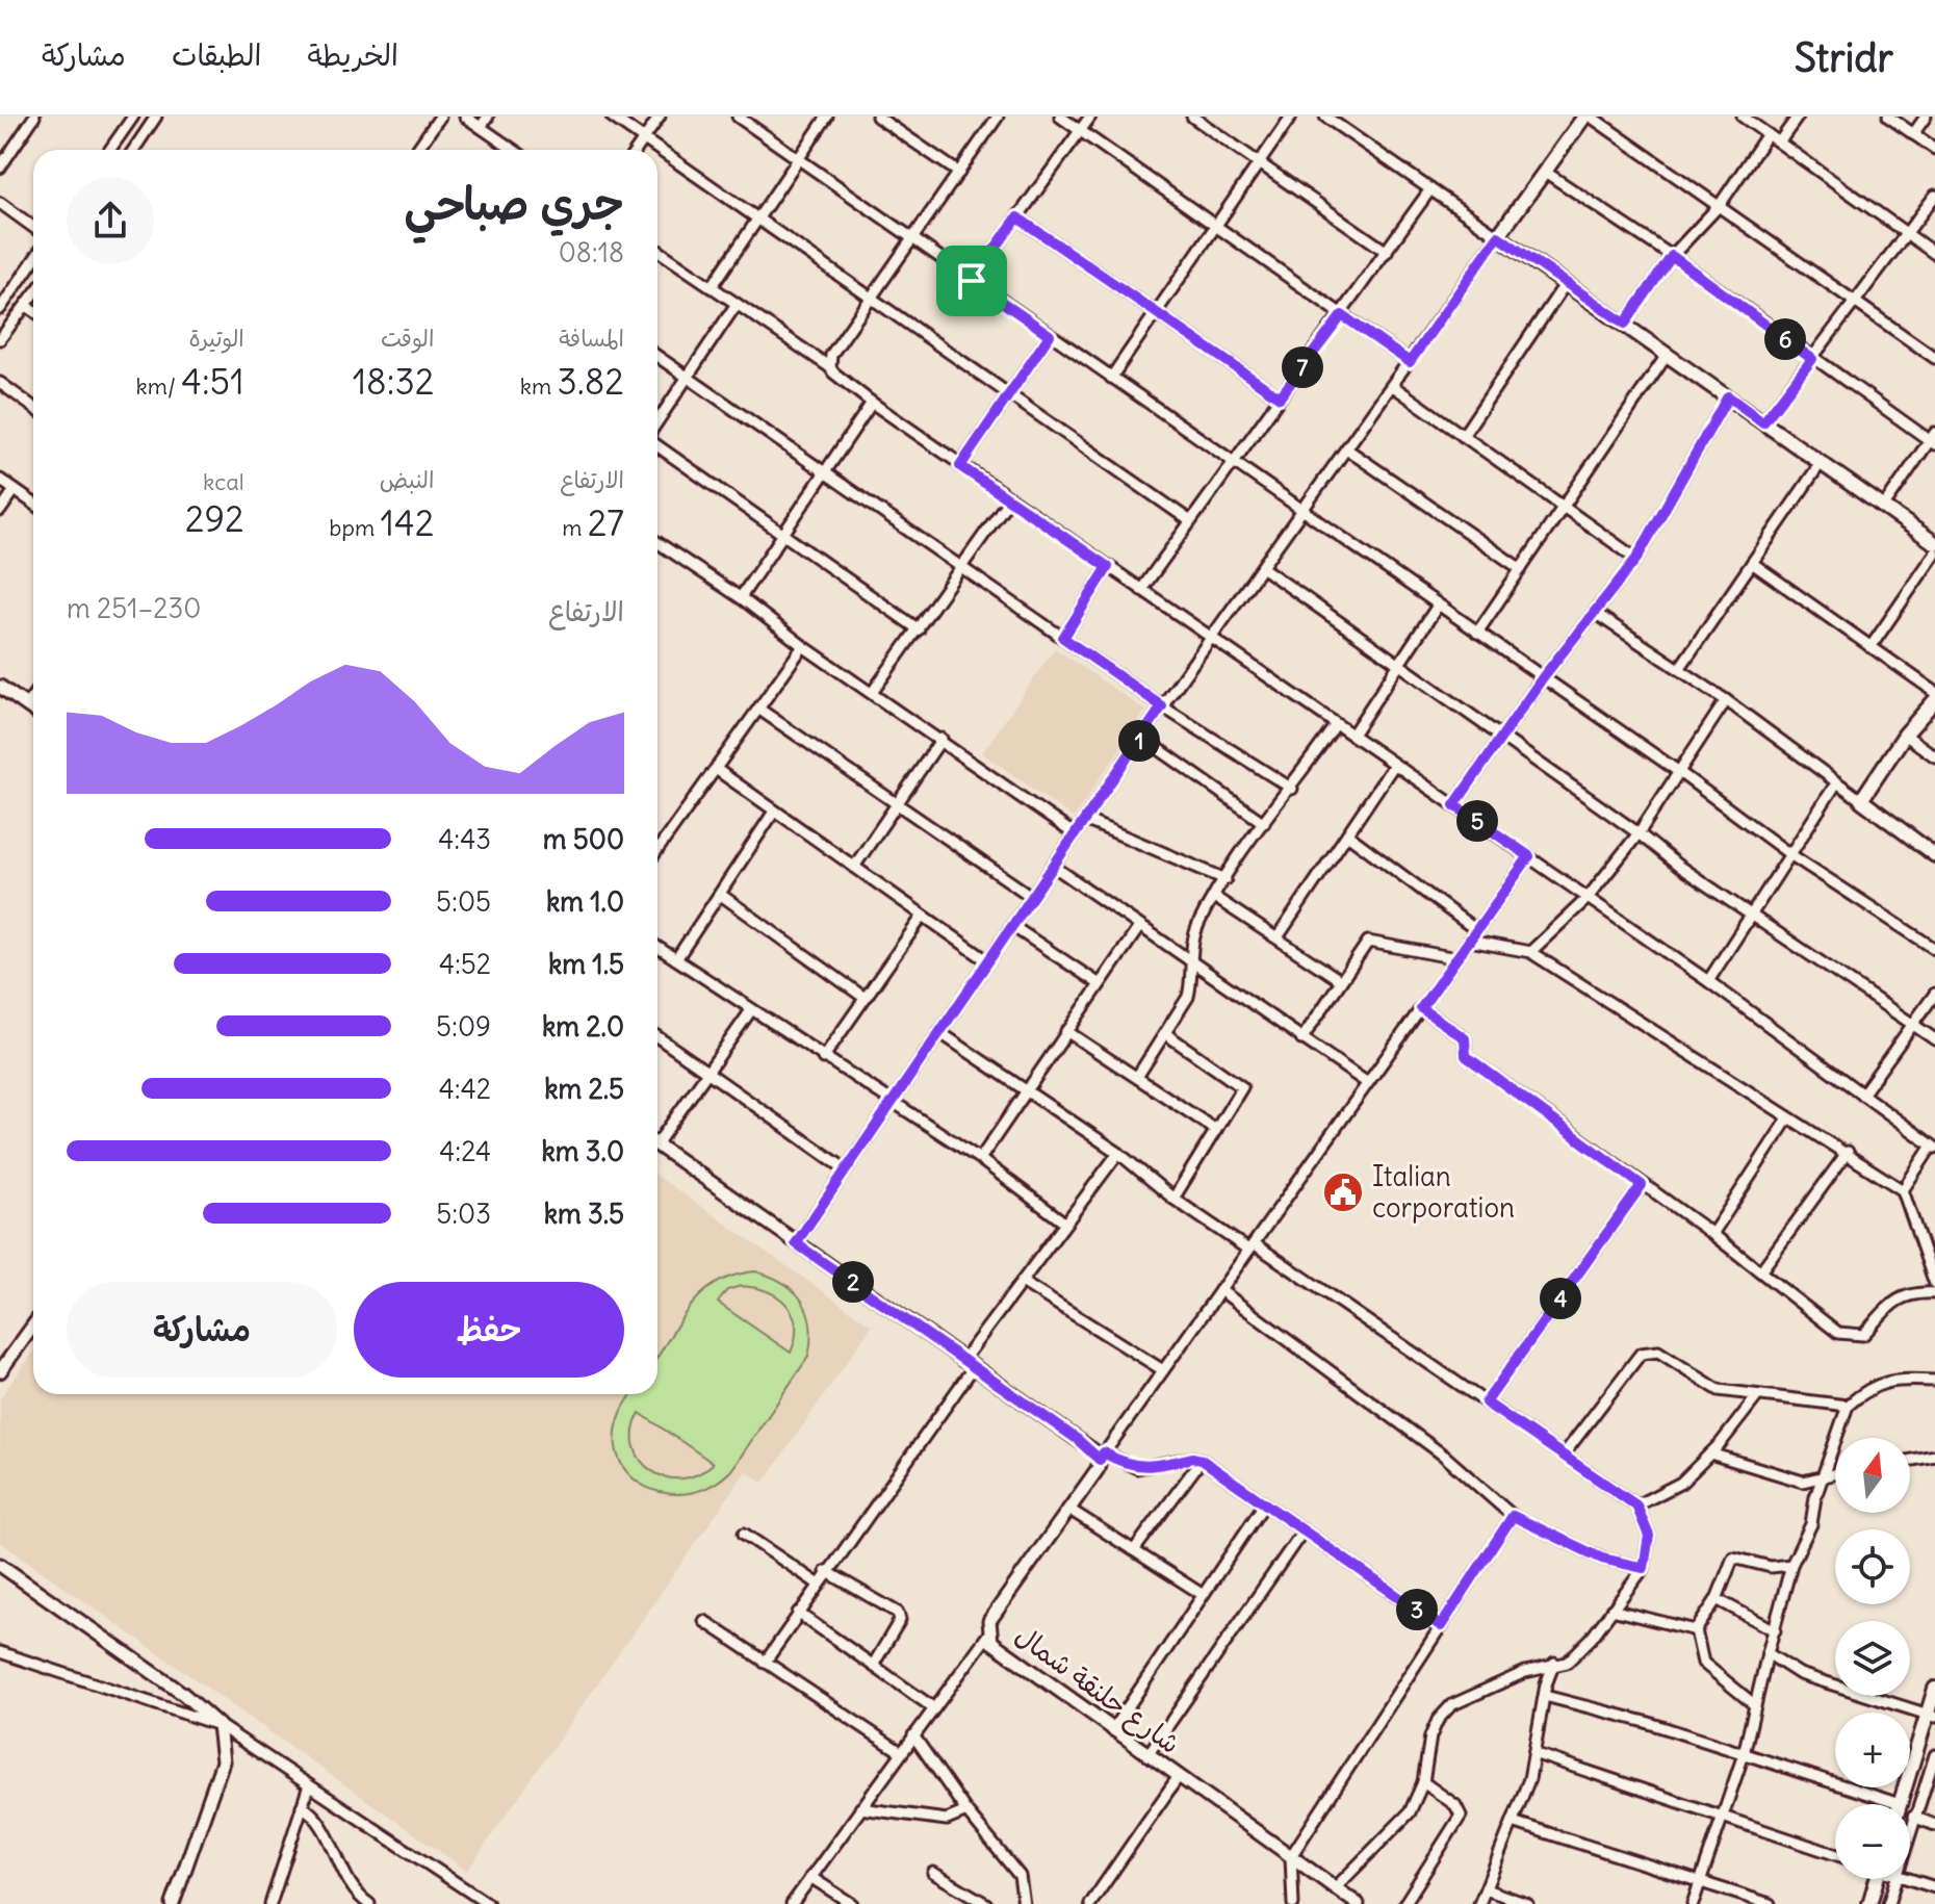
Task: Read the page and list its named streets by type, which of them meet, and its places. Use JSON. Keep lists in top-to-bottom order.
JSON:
{
  "streets": {
    "street": ["شارع حلنقة شمال"]
  },
  "places": {
    "public building": ["Italian corporation"]
  },
  "north": "top",
  "page": {
    "header": "Stridr",
    "nav": ["الخريطة", "الطبقات", "مشاركة"],
    "heading": ["جري صباحي", "08:18"],
    "stats": [
      ["المسافة", "3.82 km"],
      ["الوقت", "18:32"],
      ["الوتيرة", "4:51 /km"],
      ["الارتفاع", "27 m"],
      ["النبض", "142 bpm"],
      ["kcal", "292"]
    ],
    "pins": [
      "6",
      "7",
      "1",
      "5",
      "2",
      "4",
      "3"
    ],
    "chart": ["الارتفاع", "230–251 m"],
    "list": [
      {
        "name": "500 m",
        "note": "4:43"
      },
      {
        "name": "1.0 km",
        "note": "5:05"
      },
      {
        "name": "1.5 km",
        "note": "4:52"
      },
      {
        "name": "2.0 km",
        "note": "5:09"
      },
      {
        "name": "2.5 km",
        "note": "4:42"
      },
      {
        "name": "3.0 km",
        "note": "4:24"
      },
      {
        "name": "3.5 km",
        "note": "5:03"
      }
    ],
    "buttons": ["حفظ", "مشاركة"],
    "map_buttons": ["+", "−"]
  }
}
